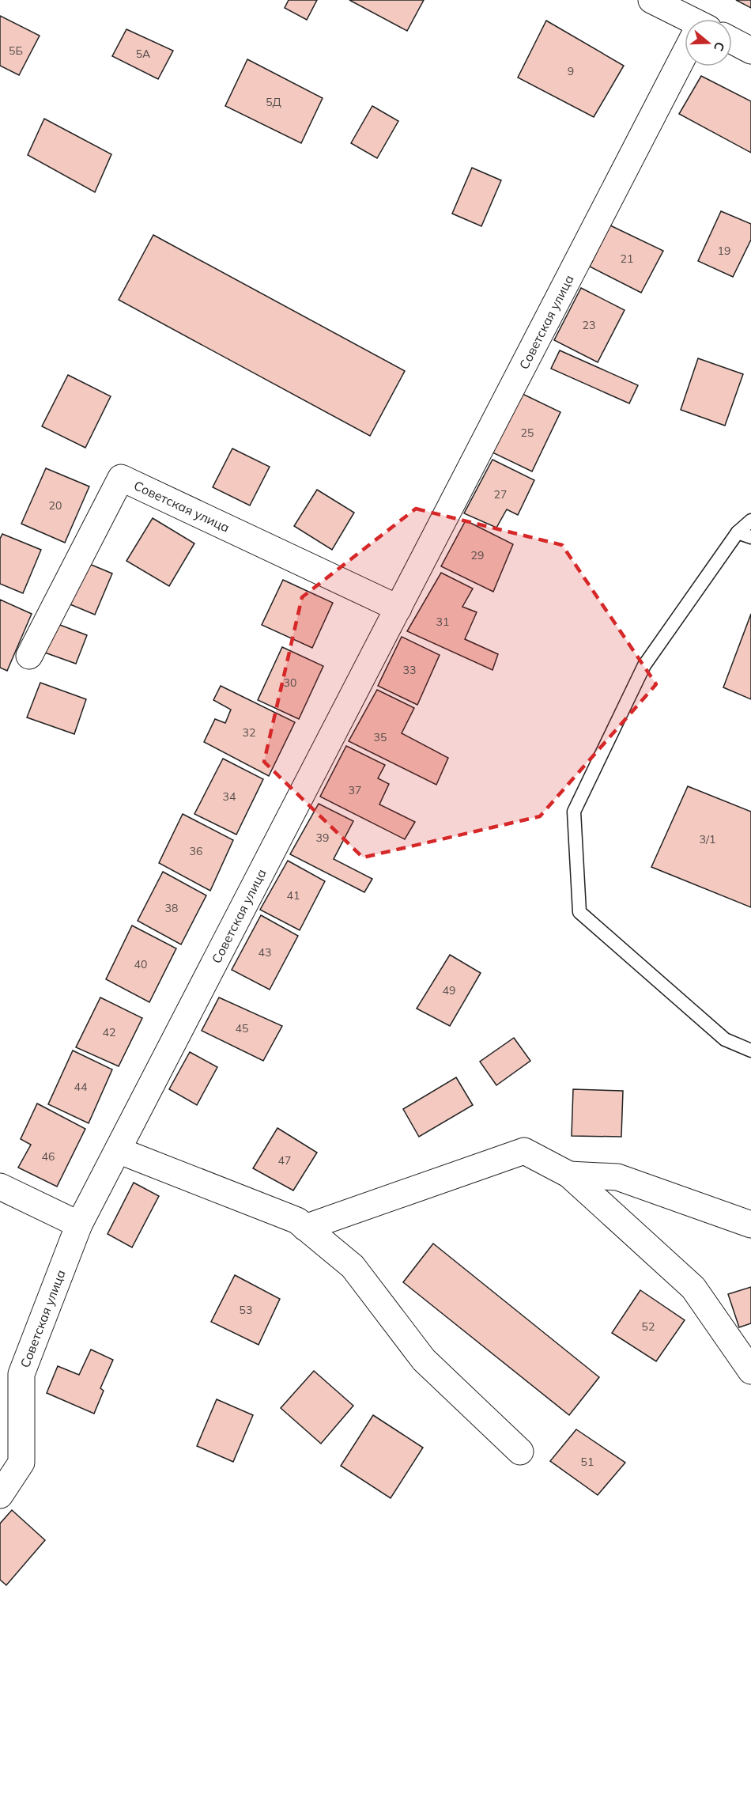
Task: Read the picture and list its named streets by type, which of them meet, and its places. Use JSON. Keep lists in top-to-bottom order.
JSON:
{
  "streets": {
    "street": ["Советская улица"]
  },
  "house_numbers": [
    "5Б",
    "5А",
    "9",
    "5Д",
    "19",
    "21",
    "23",
    "25",
    "27",
    "20",
    "29",
    "31",
    "33",
    "30",
    "32",
    "35",
    "37",
    "34",
    "39",
    "3/1",
    "36",
    "41",
    "38",
    "43",
    "40",
    "49",
    "45",
    "42",
    "44",
    "46",
    "47",
    "53",
    "52",
    "51"
  ],
  "north": "right"
}
